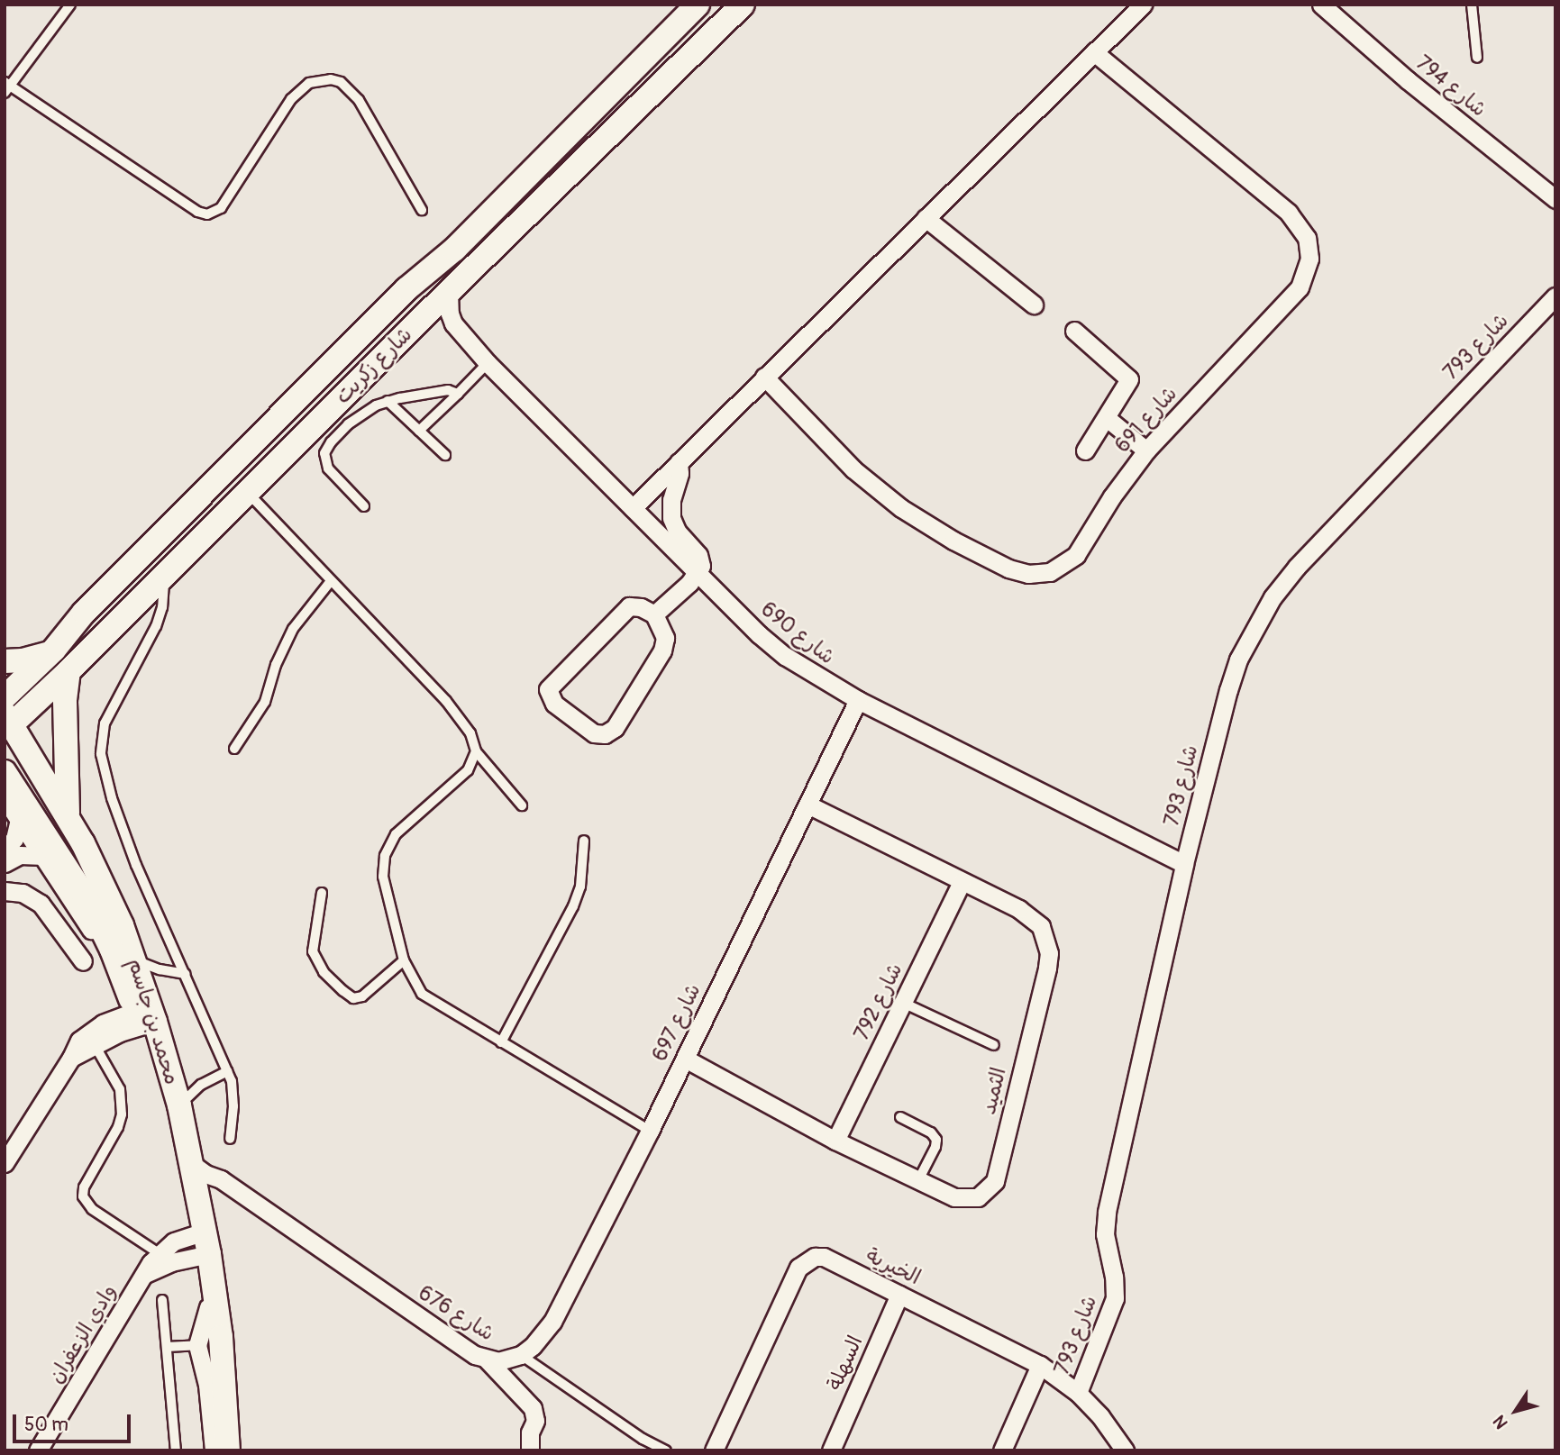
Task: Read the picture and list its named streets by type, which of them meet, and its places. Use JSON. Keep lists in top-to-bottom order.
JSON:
{
  "streets": {
    "street": [
      "شارع 794",
      "شارع 793",
      "شارع زكريت",
      "شارع 691",
      "شارع 690",
      "شارع 792",
      "محمد بن جاسم",
      "شارع 697",
      "الثميد",
      "الخيرية",
      "شارع 676",
      "وادي الزعفران",
      "السهلة"
    ]
  },
  "crossings": [
    ["شارع 793", "شارع 690"],
    ["شارع 793", "الخيرية"],
    ["شارع زكريت", "شارع 690"],
    ["شارع زكريت", "محمد بن جاسم"],
    ["شارع 690", "شارع 697"],
    ["شارع 792", "الثميد"],
    ["محمد بن جاسم", "شارع 676"],
    ["محمد بن جاسم", "وادي الزعفران"],
    ["شارع 697", "الثميد"],
    ["شارع 697", "شارع 676"],
    ["الخيرية", "السهلة"]
  ],
  "scale_bar": "50 m",
  "north": "bottom left"
}
